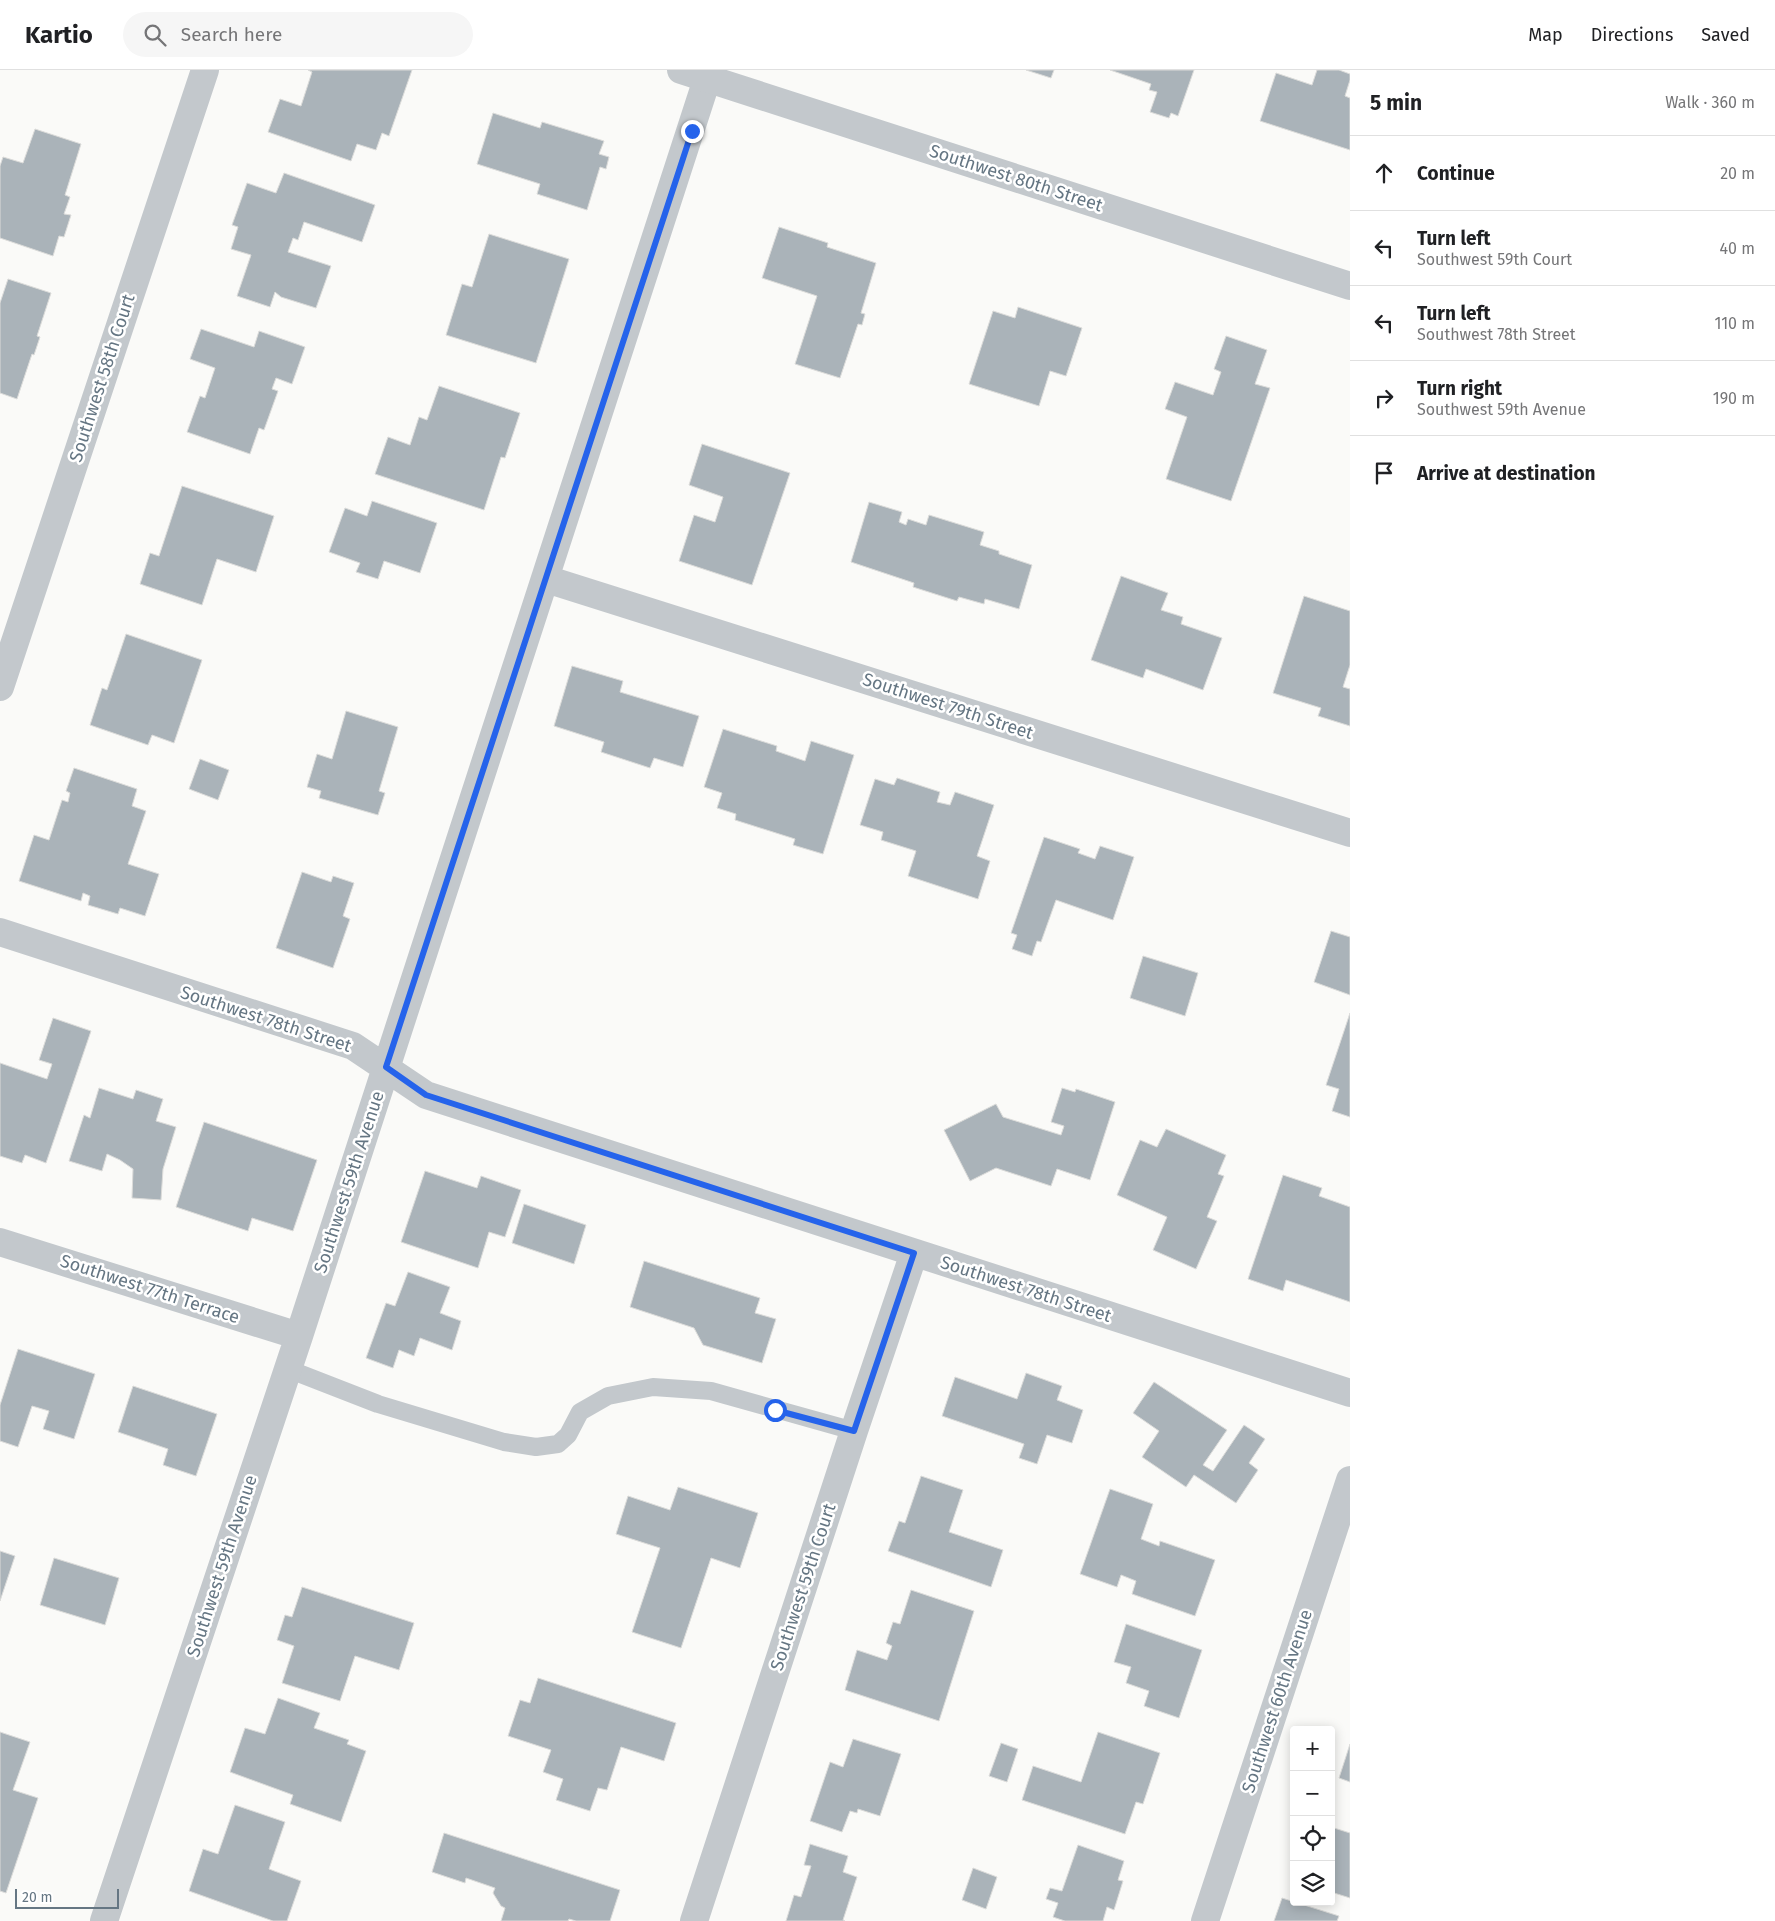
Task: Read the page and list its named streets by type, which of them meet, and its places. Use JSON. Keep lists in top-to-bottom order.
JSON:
{
  "streets": {
    "street": [
      "Southwest 80th Street",
      "Southwest 58th Court",
      "Southwest 79th Street",
      "Southwest 78th Street",
      "Southwest 59th Avenue",
      "Southwest 77th Terrace",
      "Southwest 59th Court",
      "Southwest 60th Avenue"
    ]
  },
  "crossings": [
    ["Southwest 80th Street", "Southwest 59th Avenue"],
    ["Southwest 79th Street", "Southwest 59th Avenue"],
    ["Southwest 78th Street", "Southwest 59th Avenue"],
    ["Southwest 78th Street", "Southwest 59th Court"],
    ["Southwest 59th Avenue", "Southwest 77th Terrace"]
  ],
  "scale_bar": "20 m",
  "page": {
    "header": "Kartio",
    "search": "Search here",
    "nav": ["Map", "Directions", "Saved"],
    "heading": ["5 min", "Walk · 360 m"],
    "list": [
      ["Continue", "20 m"],
      ["Turn left", "Southwest 59th Court", "40 m"],
      ["Turn left", "Southwest 78th Street", "110 m"],
      ["Turn right", "Southwest 59th Avenue", "190 m"],
      "Arrive at destination"
    ],
    "map_buttons": ["+", "−"],
    "scale": "20 m"
  }
}
